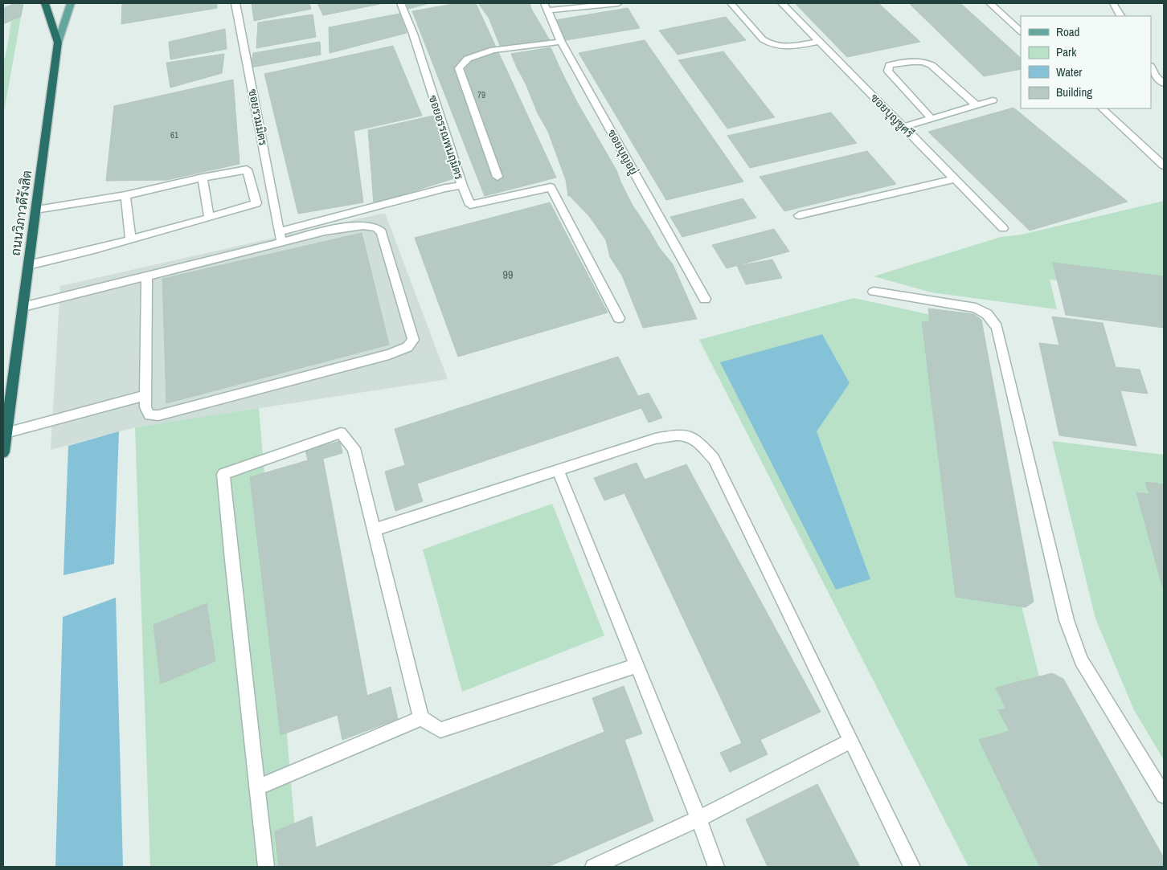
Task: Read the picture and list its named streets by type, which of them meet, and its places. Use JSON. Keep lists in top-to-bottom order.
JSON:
{
  "streets": {
    "highway": ["ถนนวิภาวดีรังสิต"],
    "street": [
      "ซอยบุญชูศรี",
      "ซอยรวมมิตร",
      "ซอยอรรณพนฤมิตร",
      "ซอยบุญอยู่"
    ]
  },
  "crossings": [
    ["ซอยรวมมิตร", "ซอยอรรณพนฤมิตร"]
  ],
  "house_numbers": ["79", "61", "99"],
  "legend": [
    "Road",
    "Park",
    "Water",
    "Building"
  ]
}
